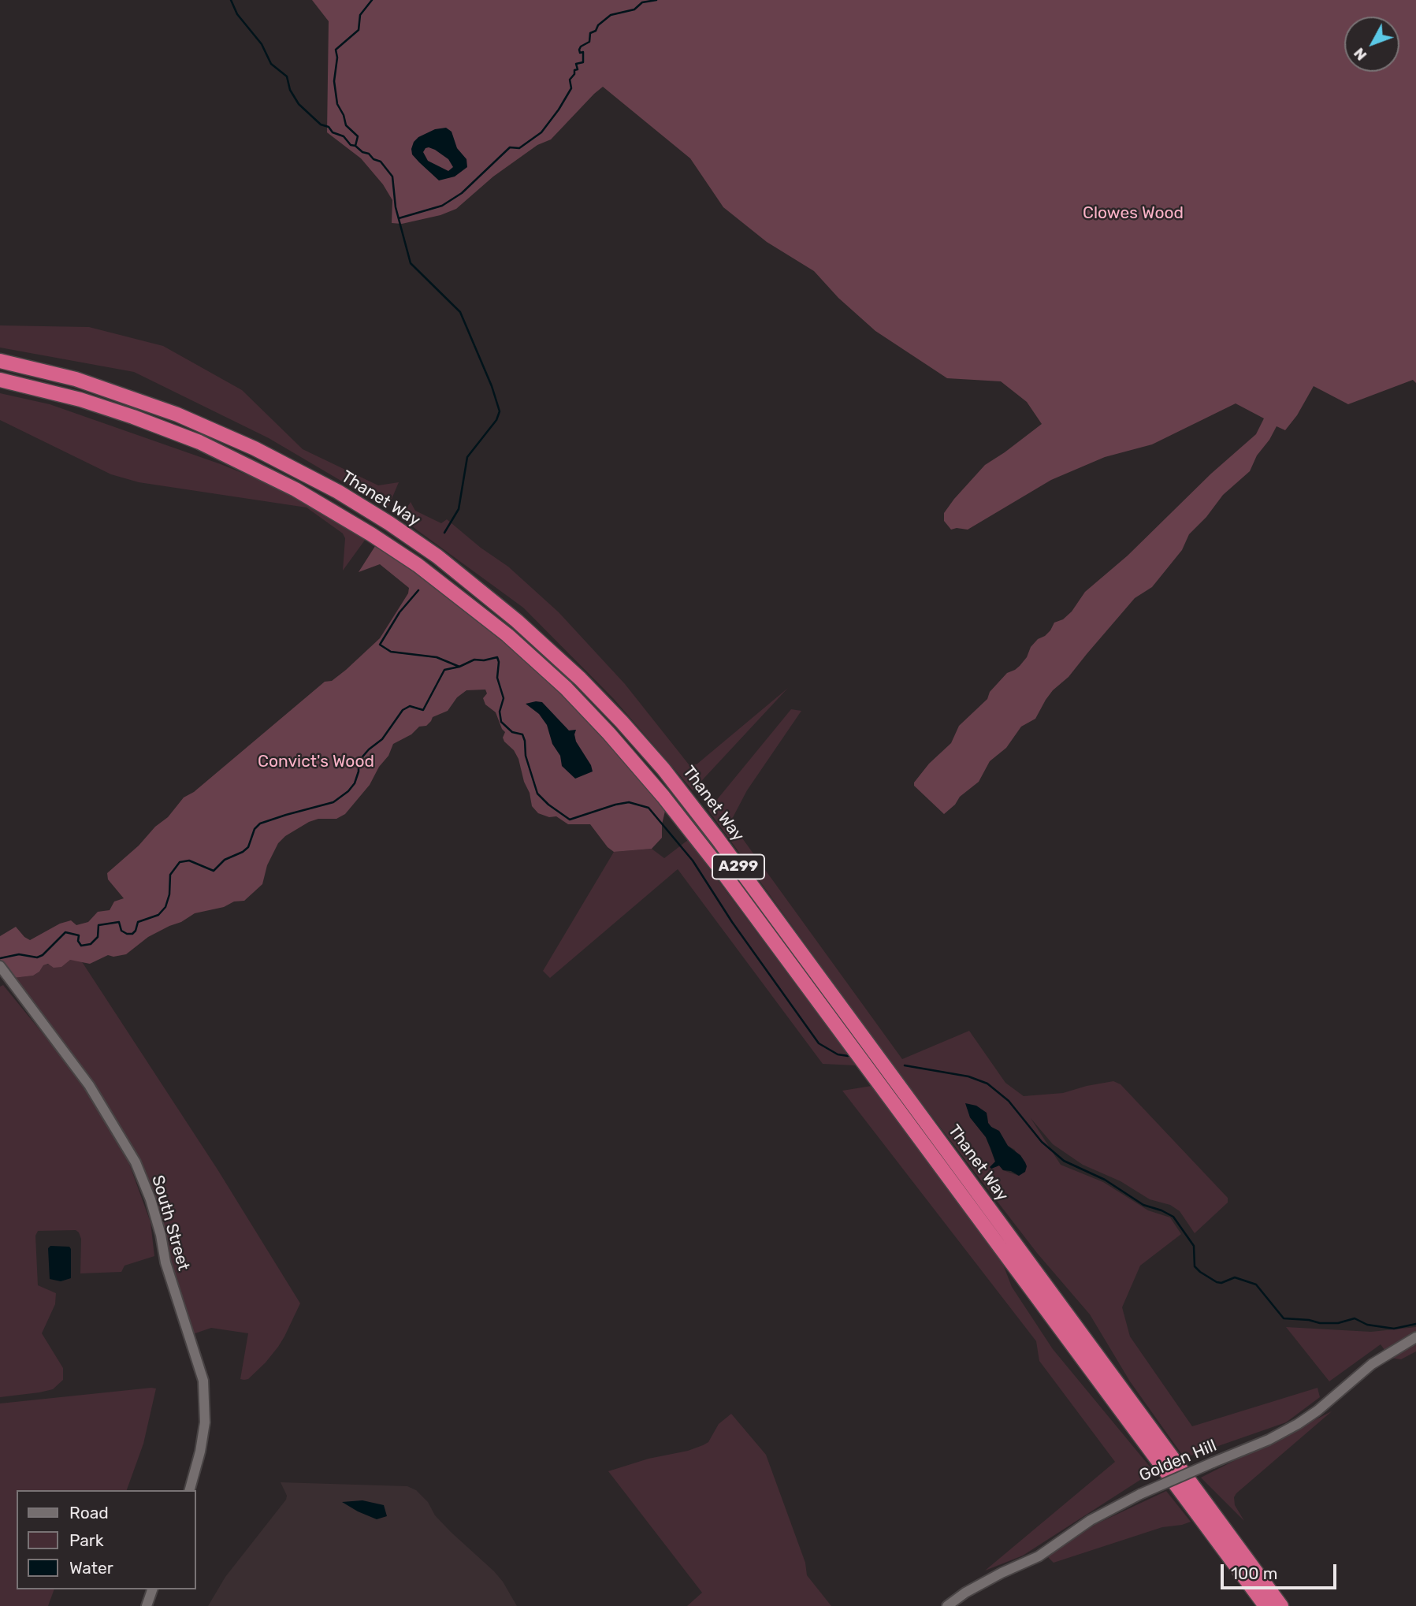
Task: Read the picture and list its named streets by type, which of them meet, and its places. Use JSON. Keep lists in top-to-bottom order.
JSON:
{
  "streets": {
    "highway": ["Thanet Way", "A299"],
    "street": ["South Street", "Golden Hill"]
  },
  "parks": ["Clowes Wood", "Convict's Wood"],
  "legend": ["Road", "Park", "Water"],
  "scale_bar": "100 m",
  "north": "bottom left"
}
